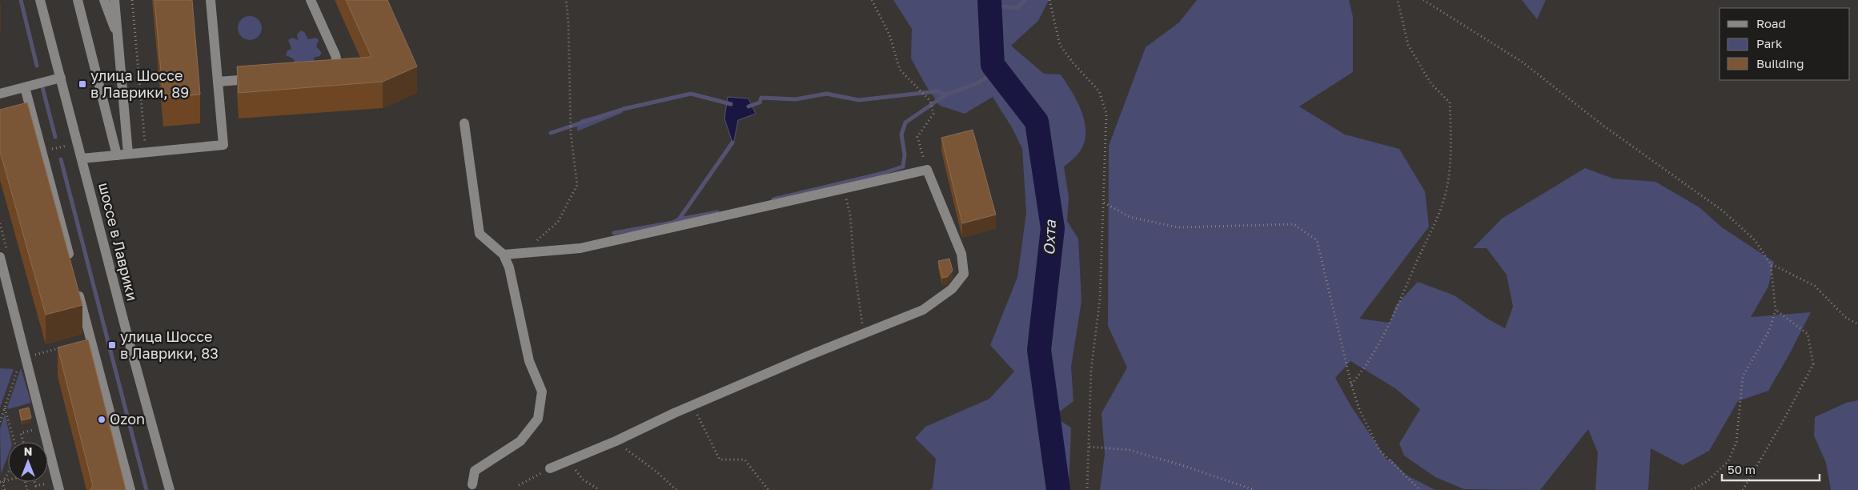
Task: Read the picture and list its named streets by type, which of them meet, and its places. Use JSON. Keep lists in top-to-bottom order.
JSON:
{
  "streets": {
    "street": ["шоссе в Лаврики"]
  },
  "water": ["Охта"],
  "places": {
    "transit": ["улица Шоссе в Лаврики, 89", "улица Шоссе в Лаврики, 83"],
    "other": ["Ozon"]
  },
  "legend": ["Road", "Park", "Building"],
  "scale_bar": "50 m",
  "north": "top"
}
